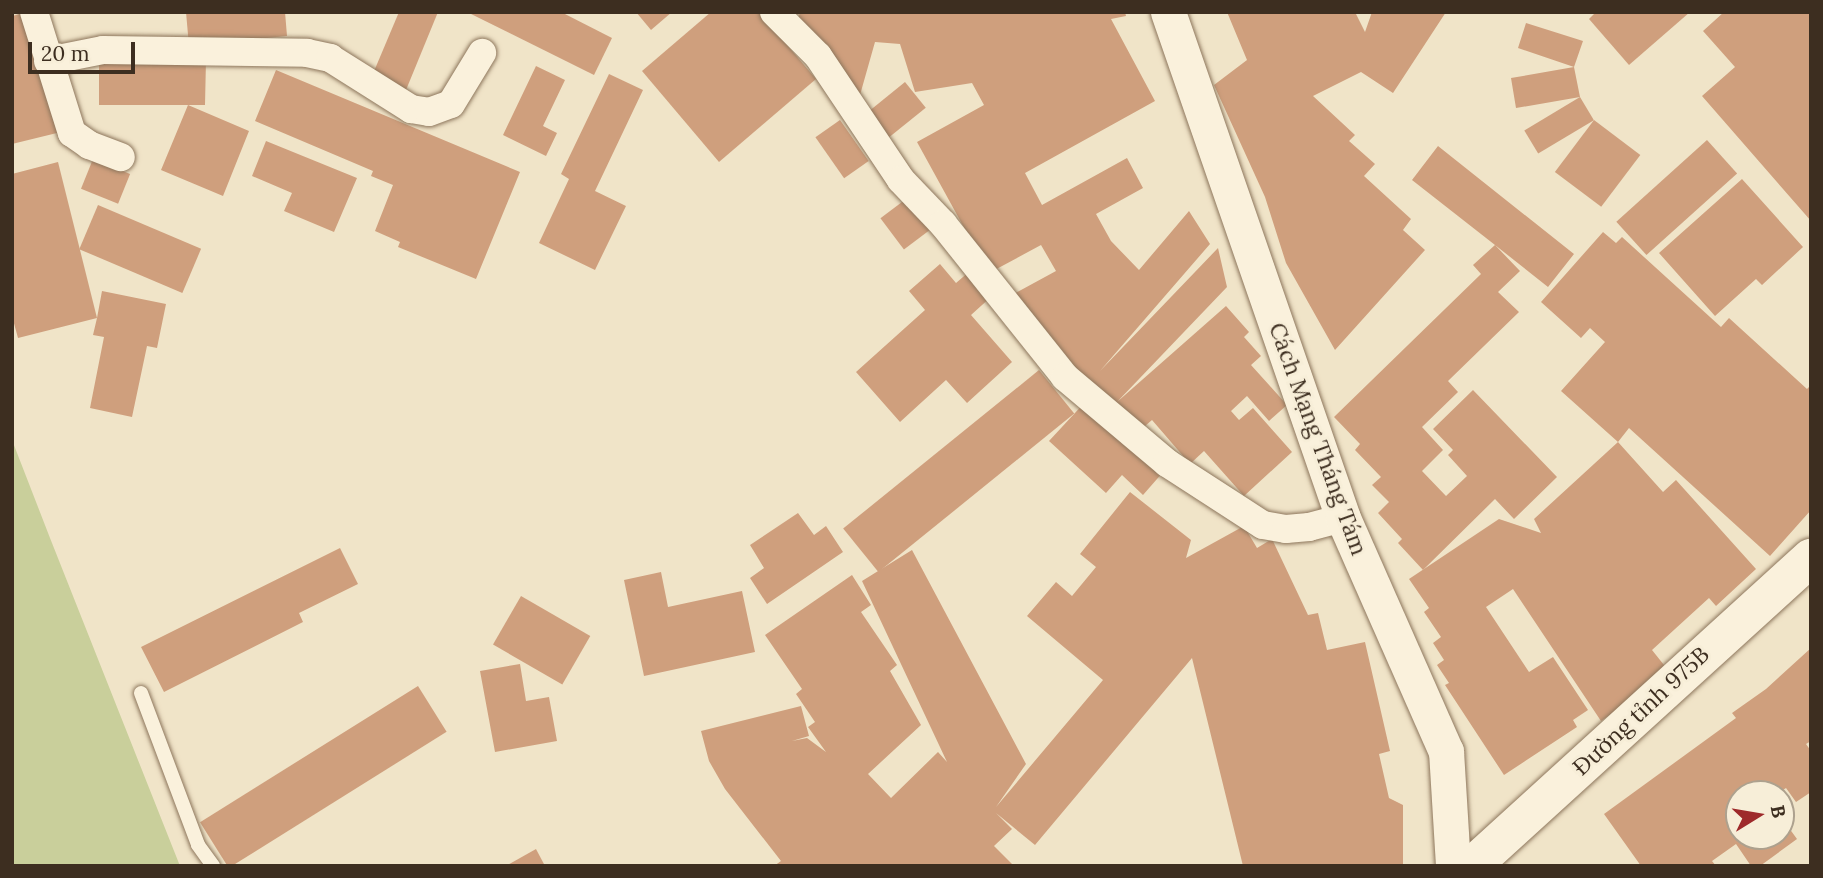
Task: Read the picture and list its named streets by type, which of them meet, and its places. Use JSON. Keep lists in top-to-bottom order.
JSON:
{
  "streets": {
    "main road": ["Đường tỉnh 975B"],
    "street": ["Cách Mạng Tháng Tám"]
  },
  "scale_bar": "20 m",
  "north": "right"
}
